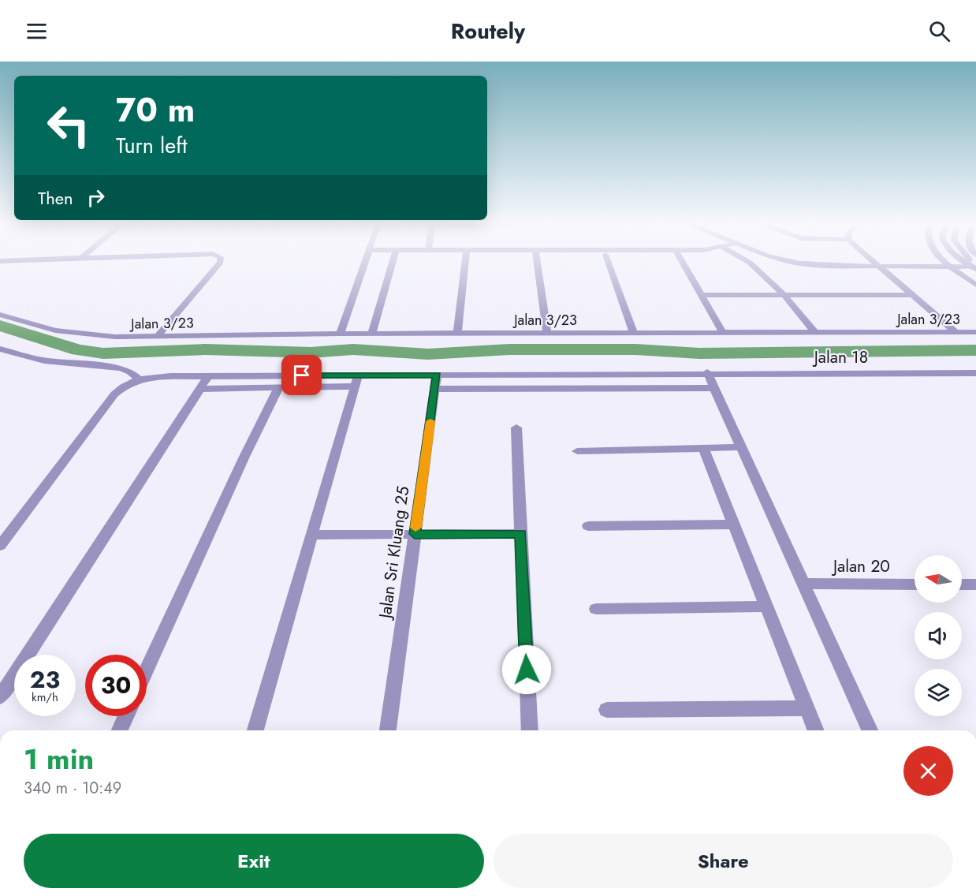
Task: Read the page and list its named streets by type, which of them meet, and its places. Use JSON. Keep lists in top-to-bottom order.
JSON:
{
  "streets": {
    "street": [
      "Jalan 3/23",
      "Jalan 18",
      "Jalan Sri Kluang 25",
      "Jalan 20"
    ]
  },
  "crossings": [
    ["Jalan 18", "Jalan Sri Kluang 25"]
  ],
  "north": "left",
  "page": {
    "header": "Routely",
    "turn": ["70 m", "Turn left"],
    "then": "Then",
    "speed": "23 km/h",
    "limit": "30",
    "heading": ["1 min", "340 m · 10:49"],
    "buttons": ["Exit", "Share"]
  }
}
